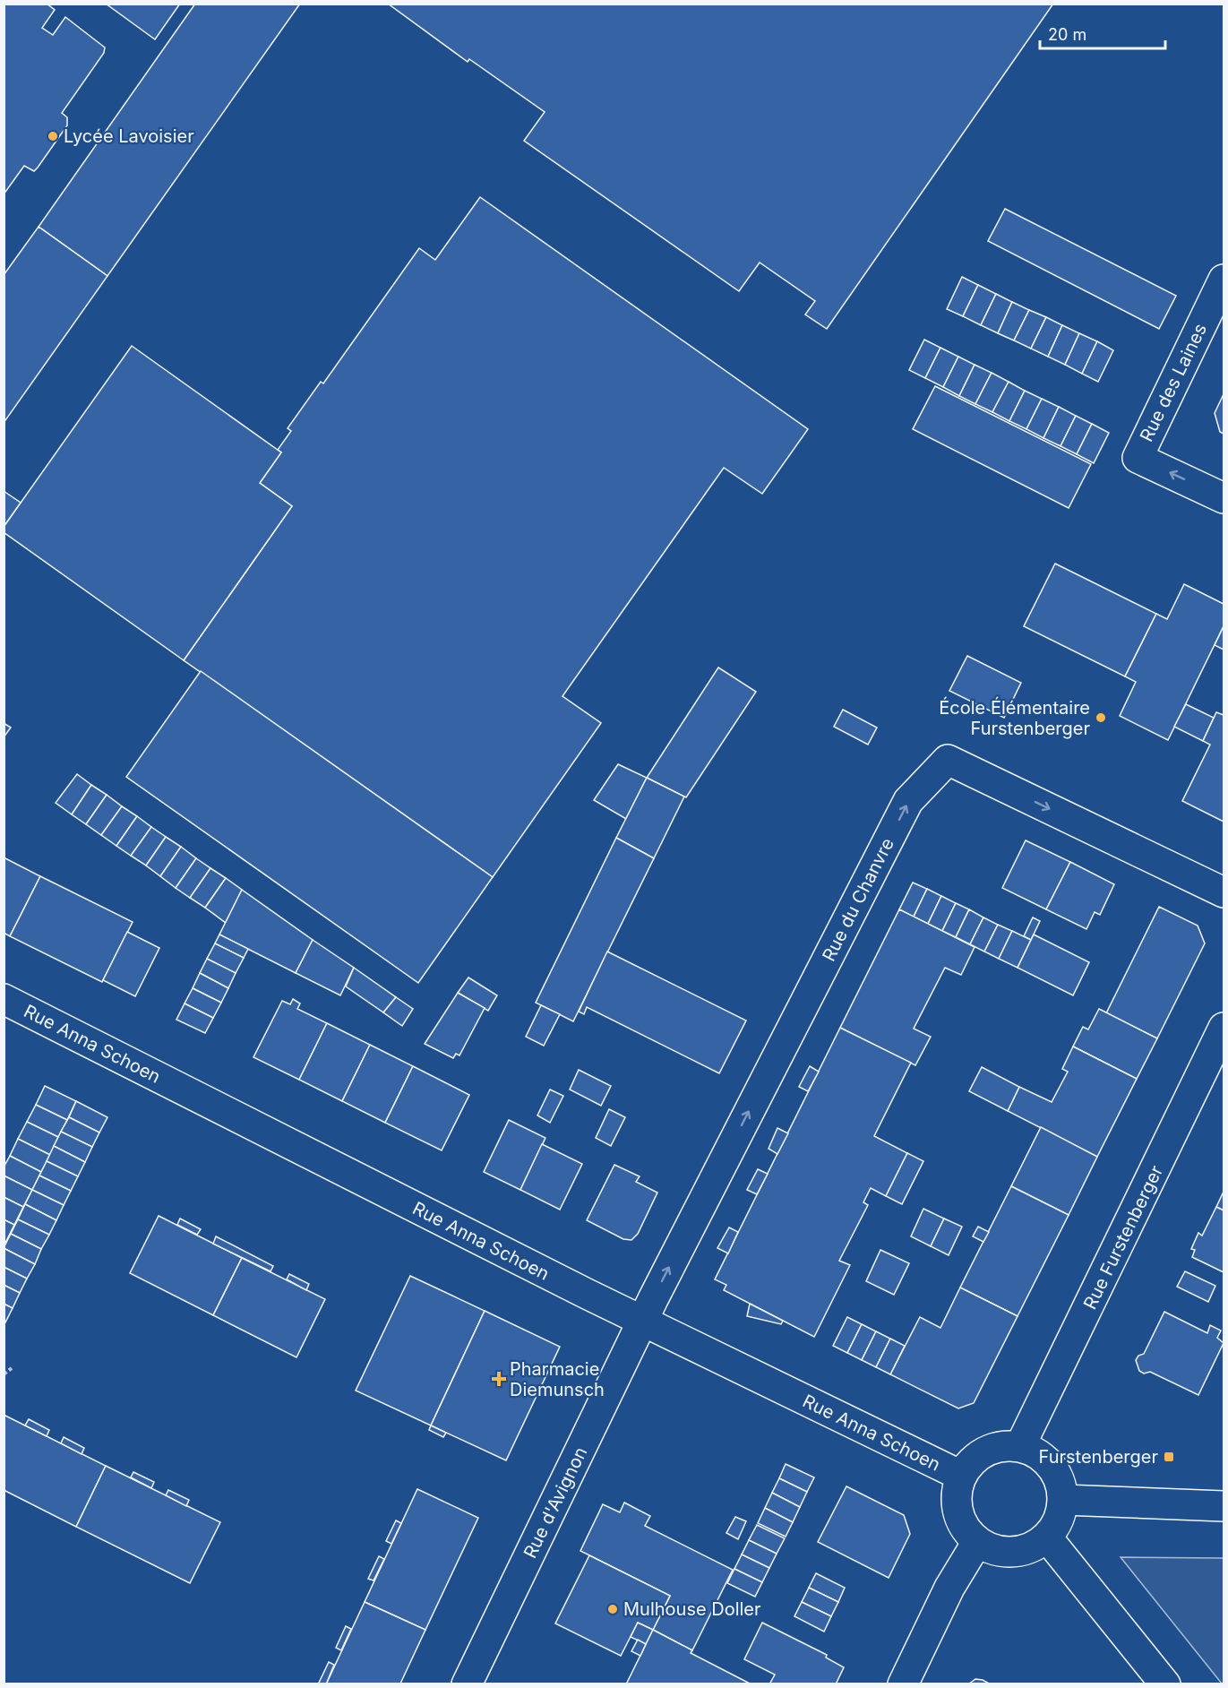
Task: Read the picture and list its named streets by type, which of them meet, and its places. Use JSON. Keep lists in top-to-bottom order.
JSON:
{
  "streets": {
    "street": [
      "Rue des Laines",
      "Rue du Chanvre",
      "Rue Anna Schoen",
      "Rue Furstenberger",
      "Rue d'Avignon"
    ]
  },
  "crossings": [
    ["Rue du Chanvre", "Rue Anna Schoen"],
    ["Rue du Chanvre", "Rue d'Avignon"],
    ["Rue Anna Schoen", "Rue Furstenberger"],
    ["Rue Anna Schoen", "Rue d'Avignon"]
  ],
  "places": {
    "other": ["Lycée Lavoisier", "École Élémentaire Furstenberger", "Mulhouse Doller"],
    "health": ["Pharmacie Diemunsch"],
    "transit": ["Furstenberger"]
  },
  "scale_bar": "20 m"
}
